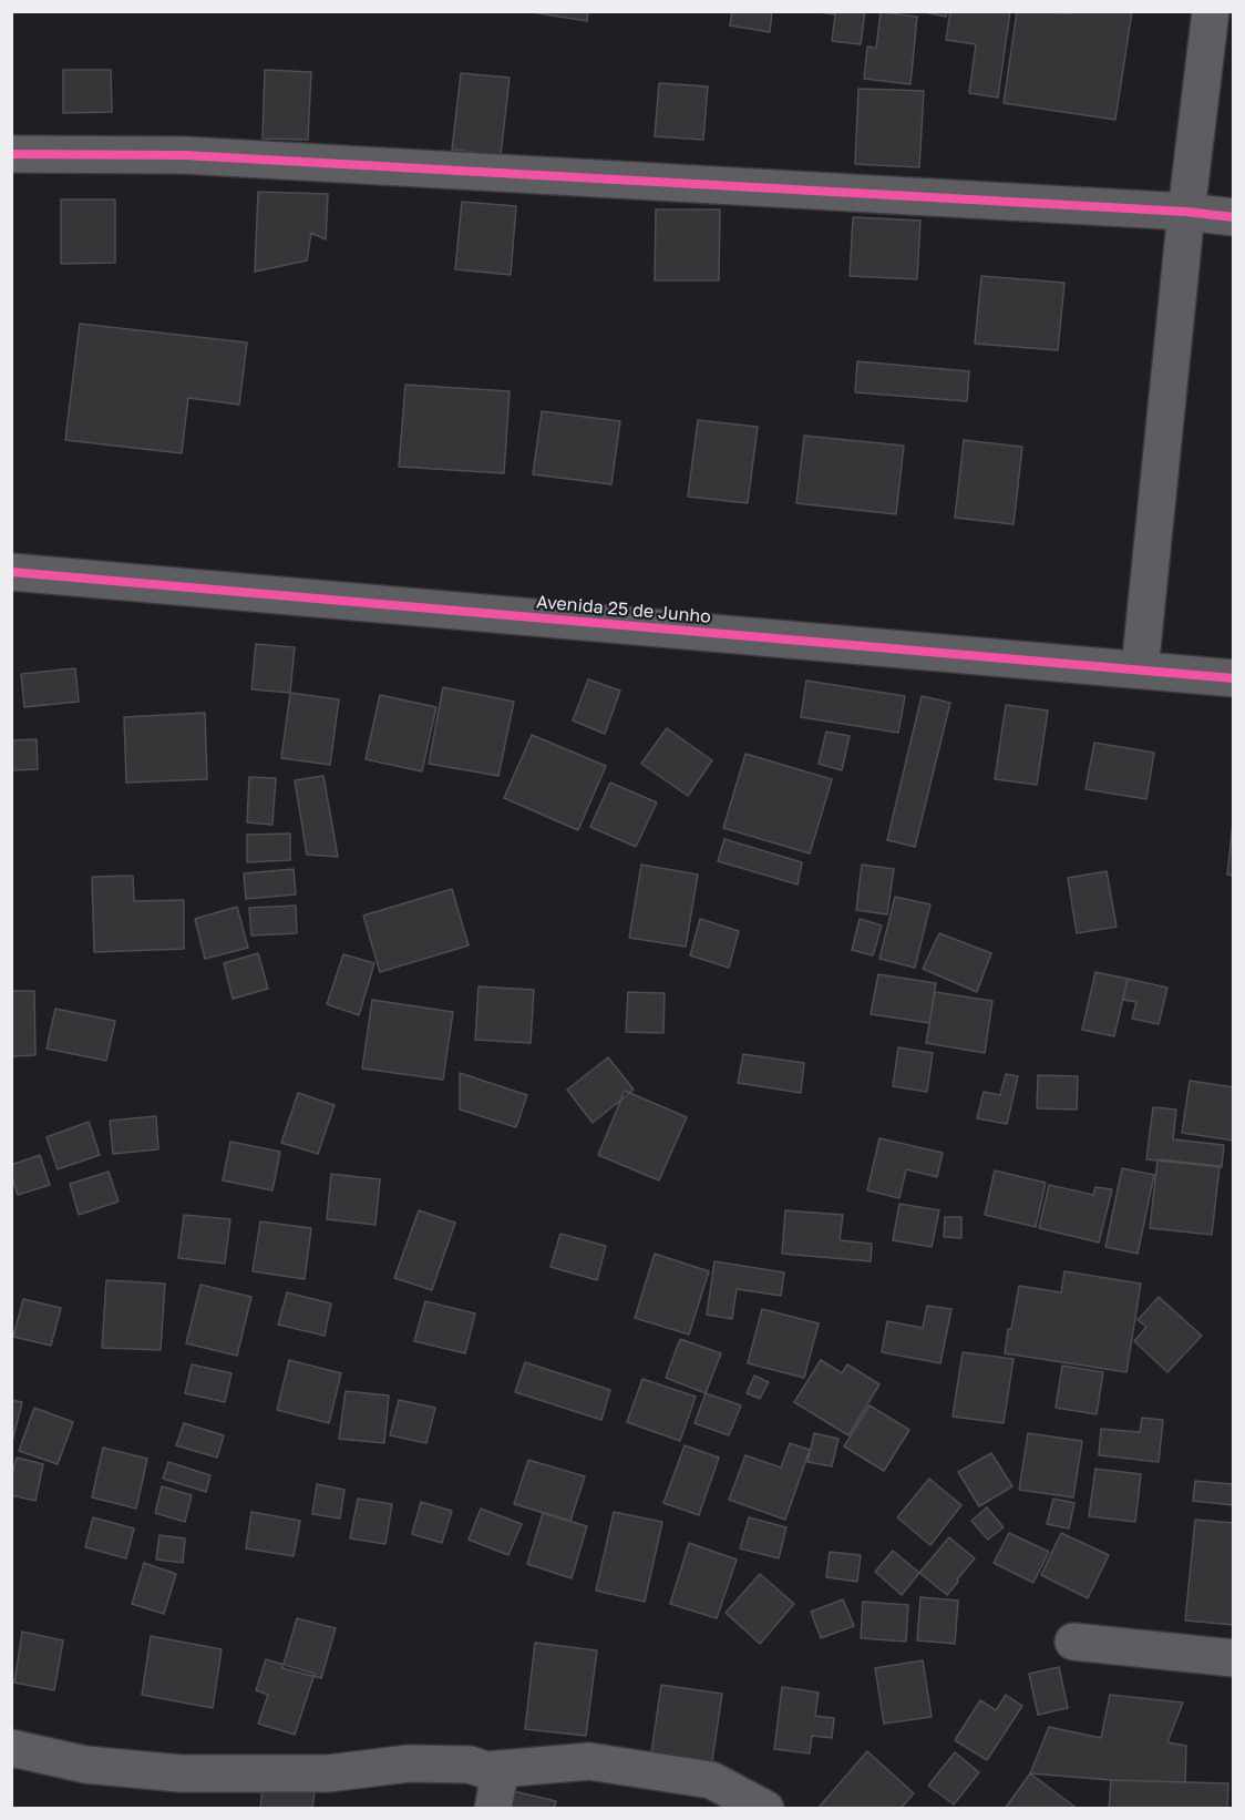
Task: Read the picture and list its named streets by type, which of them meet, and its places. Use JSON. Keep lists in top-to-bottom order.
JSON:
{
  "streets": {
    "street": ["Avenida 25 de Junho"]
  }
}
